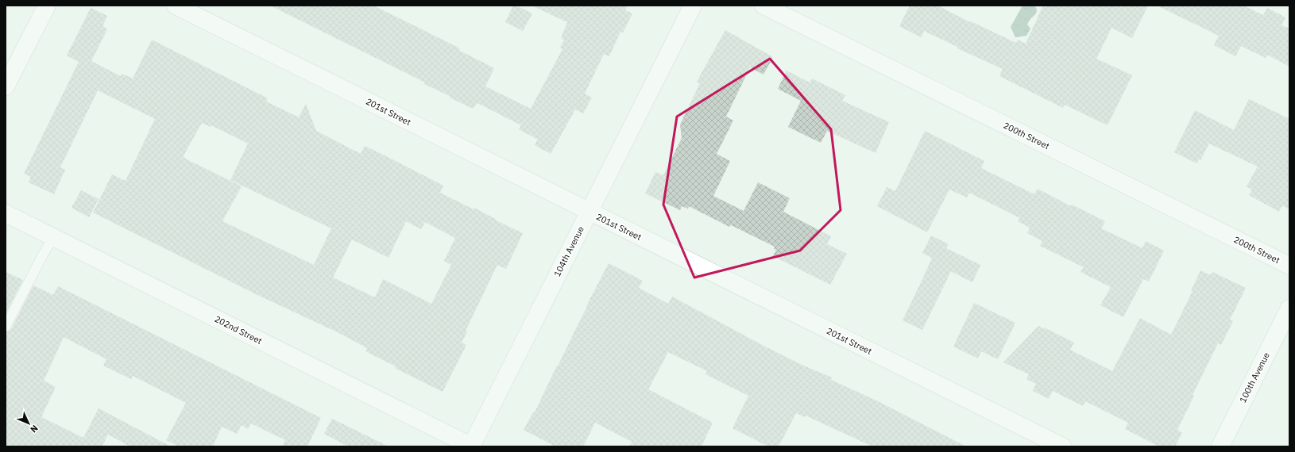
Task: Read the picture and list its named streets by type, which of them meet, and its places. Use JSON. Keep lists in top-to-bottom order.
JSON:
{
  "streets": {
    "street": [
      "201st Street",
      "200th Street",
      "104th Avenue",
      "202nd Street",
      "100th Avenue"
    ]
  },
  "crossings": [
    ["201st Street", "104th Avenue"],
    ["104th Avenue", "202nd Street"]
  ],
  "north": "bottom right"
}
